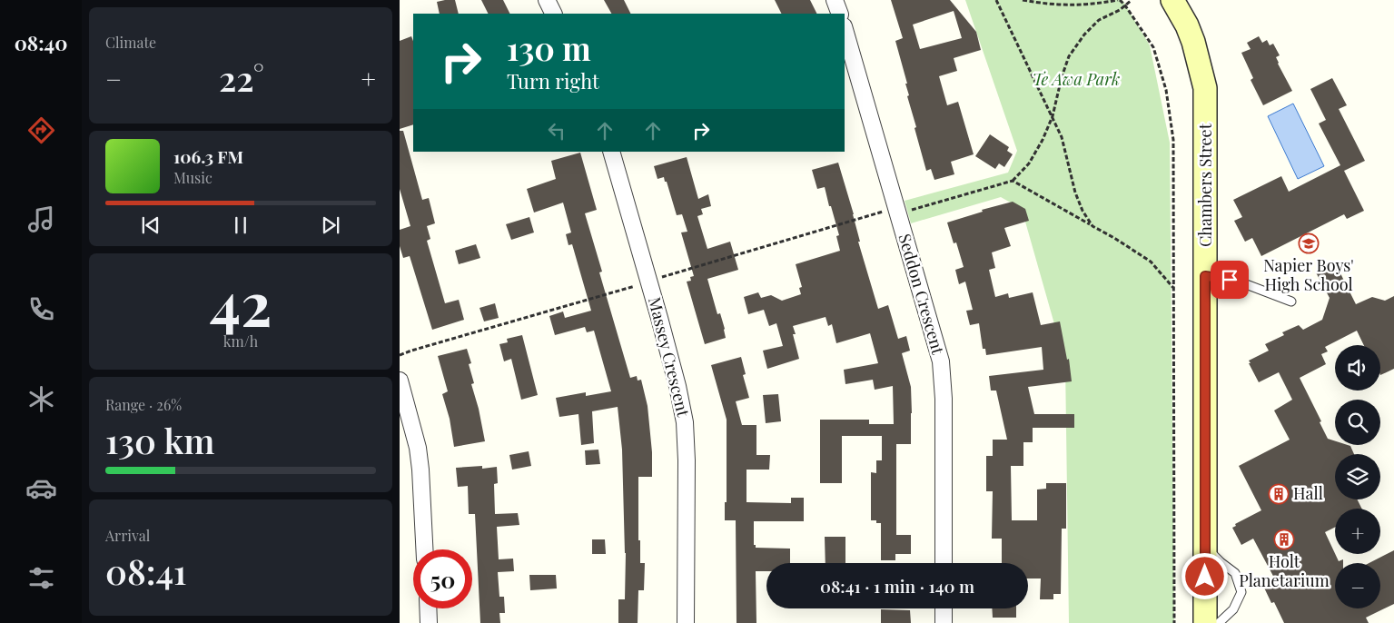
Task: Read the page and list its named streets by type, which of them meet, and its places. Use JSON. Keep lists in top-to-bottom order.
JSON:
{
  "streets": {
    "main road": ["Chambers Street"],
    "street": ["Seddon Crescent", "Massey Crescent"]
  },
  "parks": ["Te Awa Park"],
  "places": {
    "school or university": ["Napier Boys' High School"],
    "building": ["Hall", "Holt Planetarium"]
  },
  "page": {
    "tabs": "08:40",
    "tile": [
      "Climate",
      ["42", "km/h"],
      ["Range · 26%", "130 km"],
      ["Arrival", "08:41"]
    ],
    "turn": ["130 m", "Turn right"],
    "heat": ["−", "22°", "+"],
    "song": ["106.3 FM", "Music"],
    "map_buttons": ["+", "−"],
    "limit": "50",
    "trip": "08:41 · 1 min · 140 m"
  }
}
